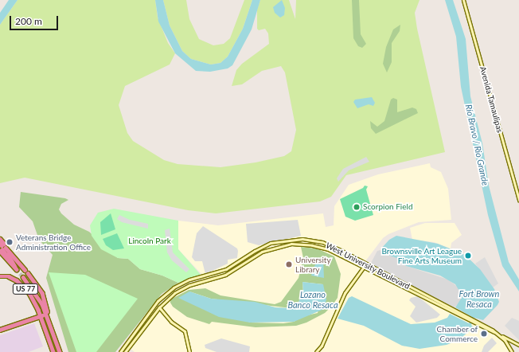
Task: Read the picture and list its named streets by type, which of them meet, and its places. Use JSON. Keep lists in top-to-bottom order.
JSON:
{
  "streets": {
    "highway": ["US 77"],
    "main road": ["Avenida Tamaulipas", "West University Boulevard"]
  },
  "water": ["Río Bravo / Rio Grande", "Fort Brown Resaca", "Lozano Banco Resaca"],
  "parks": ["Lincoln Park"],
  "places": [
    "Scorpion Field",
    "Veterans Bridge Administration Office",
    "Brownsville Art League Fine Arts Museum",
    "University Library",
    "Chamber of Commerce"
  ],
  "scale_bar": "200 m"
}
